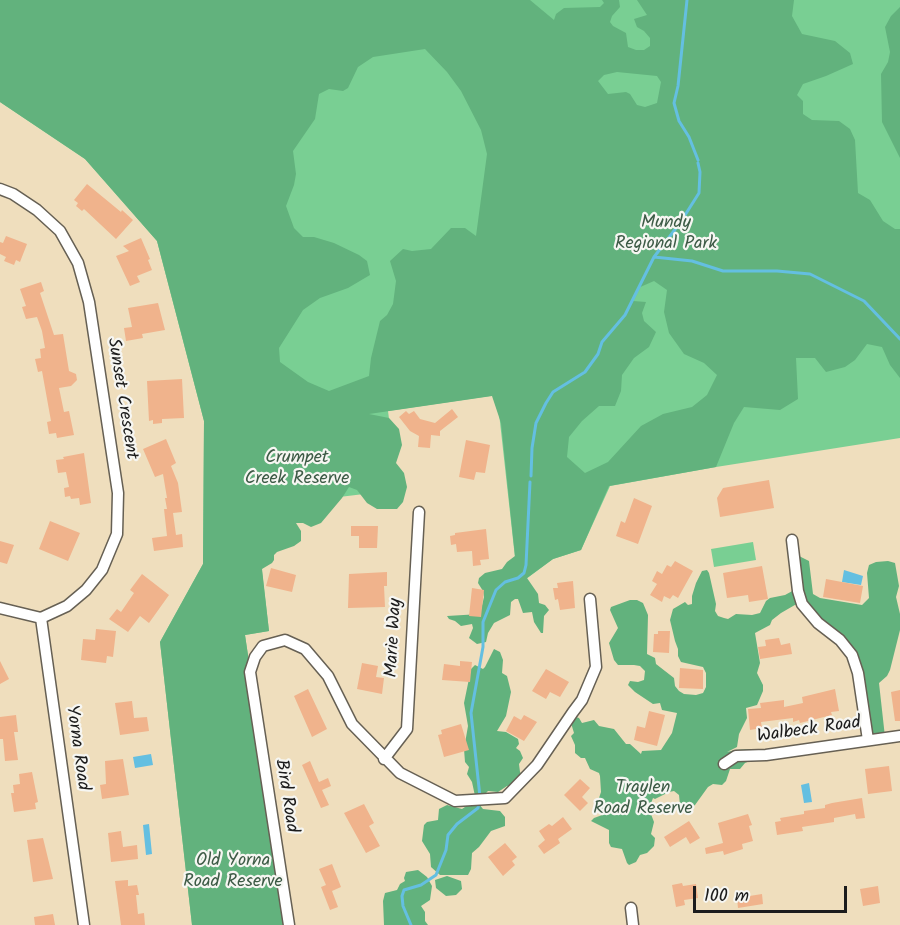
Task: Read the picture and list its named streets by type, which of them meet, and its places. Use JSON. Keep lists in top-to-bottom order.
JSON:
{
  "streets": {
    "street": [
      "Sunset Crescent",
      "Marie Way",
      "Walbeck Road",
      "Yorna Road",
      "Bird Road"
    ]
  },
  "crossings": [
    ["Sunset Crescent", "Yorna Road"],
    ["Marie Way", "Bird Road"]
  ],
  "parks": [
    "Mundy Regional Park",
    "Crumpet Creek Reserve",
    "Traylen Road Reserve",
    "Old Yorna Road Reserve"
  ],
  "scale_bar": "100 m"
}
